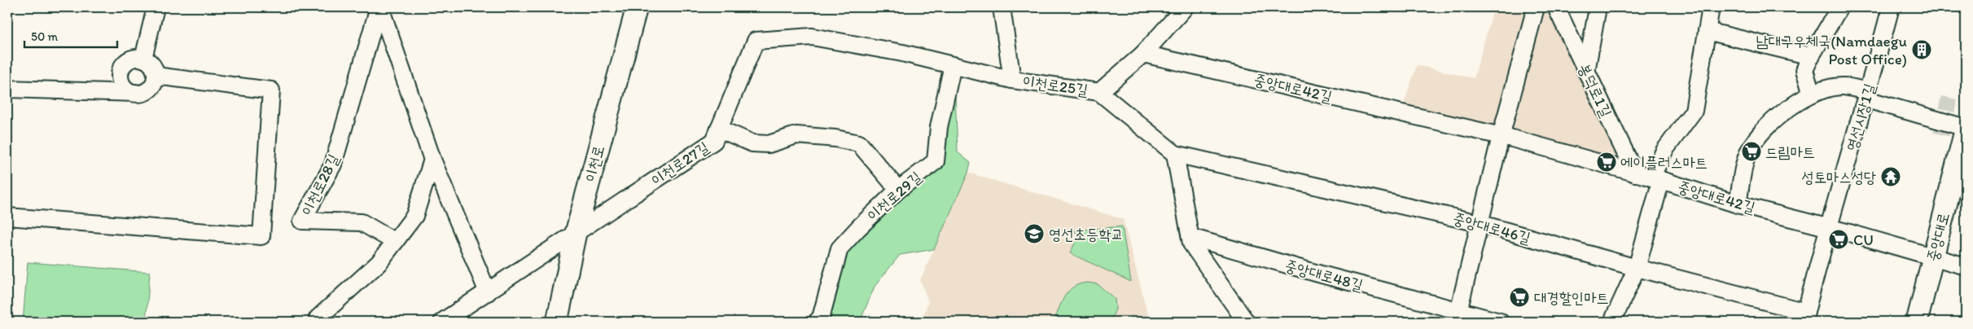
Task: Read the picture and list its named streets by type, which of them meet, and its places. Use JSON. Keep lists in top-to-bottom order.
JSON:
{
  "streets": {
    "main road": ["이천로", "중앙대로"],
    "street": [
      "이천로25길",
      "중앙대로42길",
      "봉덕로1길",
      "영선시장1길",
      "이천로27길",
      "이천로28길",
      "이천로29길",
      "중앙대로46길",
      "중앙대로48길"
    ]
  },
  "crossings": [
    ["이천로25길", "이천로27길"],
    ["이천로25길", "이천로29길"],
    ["이천로25길", "중앙대로46길"],
    ["중앙대로42길", "봉덕로1길"],
    ["중앙대로42길", "영선시장1길"],
    ["중앙대로42길", "중앙대로"],
    ["영선시장1길", "중앙대로46길"],
    ["이천로", "이천로27길"]
  ],
  "places": {
    "building": ["남대구우체국(Namdaegu Post Office)"],
    "supermarket": [
      "드림마트",
      "에이플러스마트",
      "CU",
      "대경할인마트"
    ],
    "temple": ["성토마스성당"],
    "school or university": ["영선초등학교"]
  },
  "scale_bar": "50 m"
}
